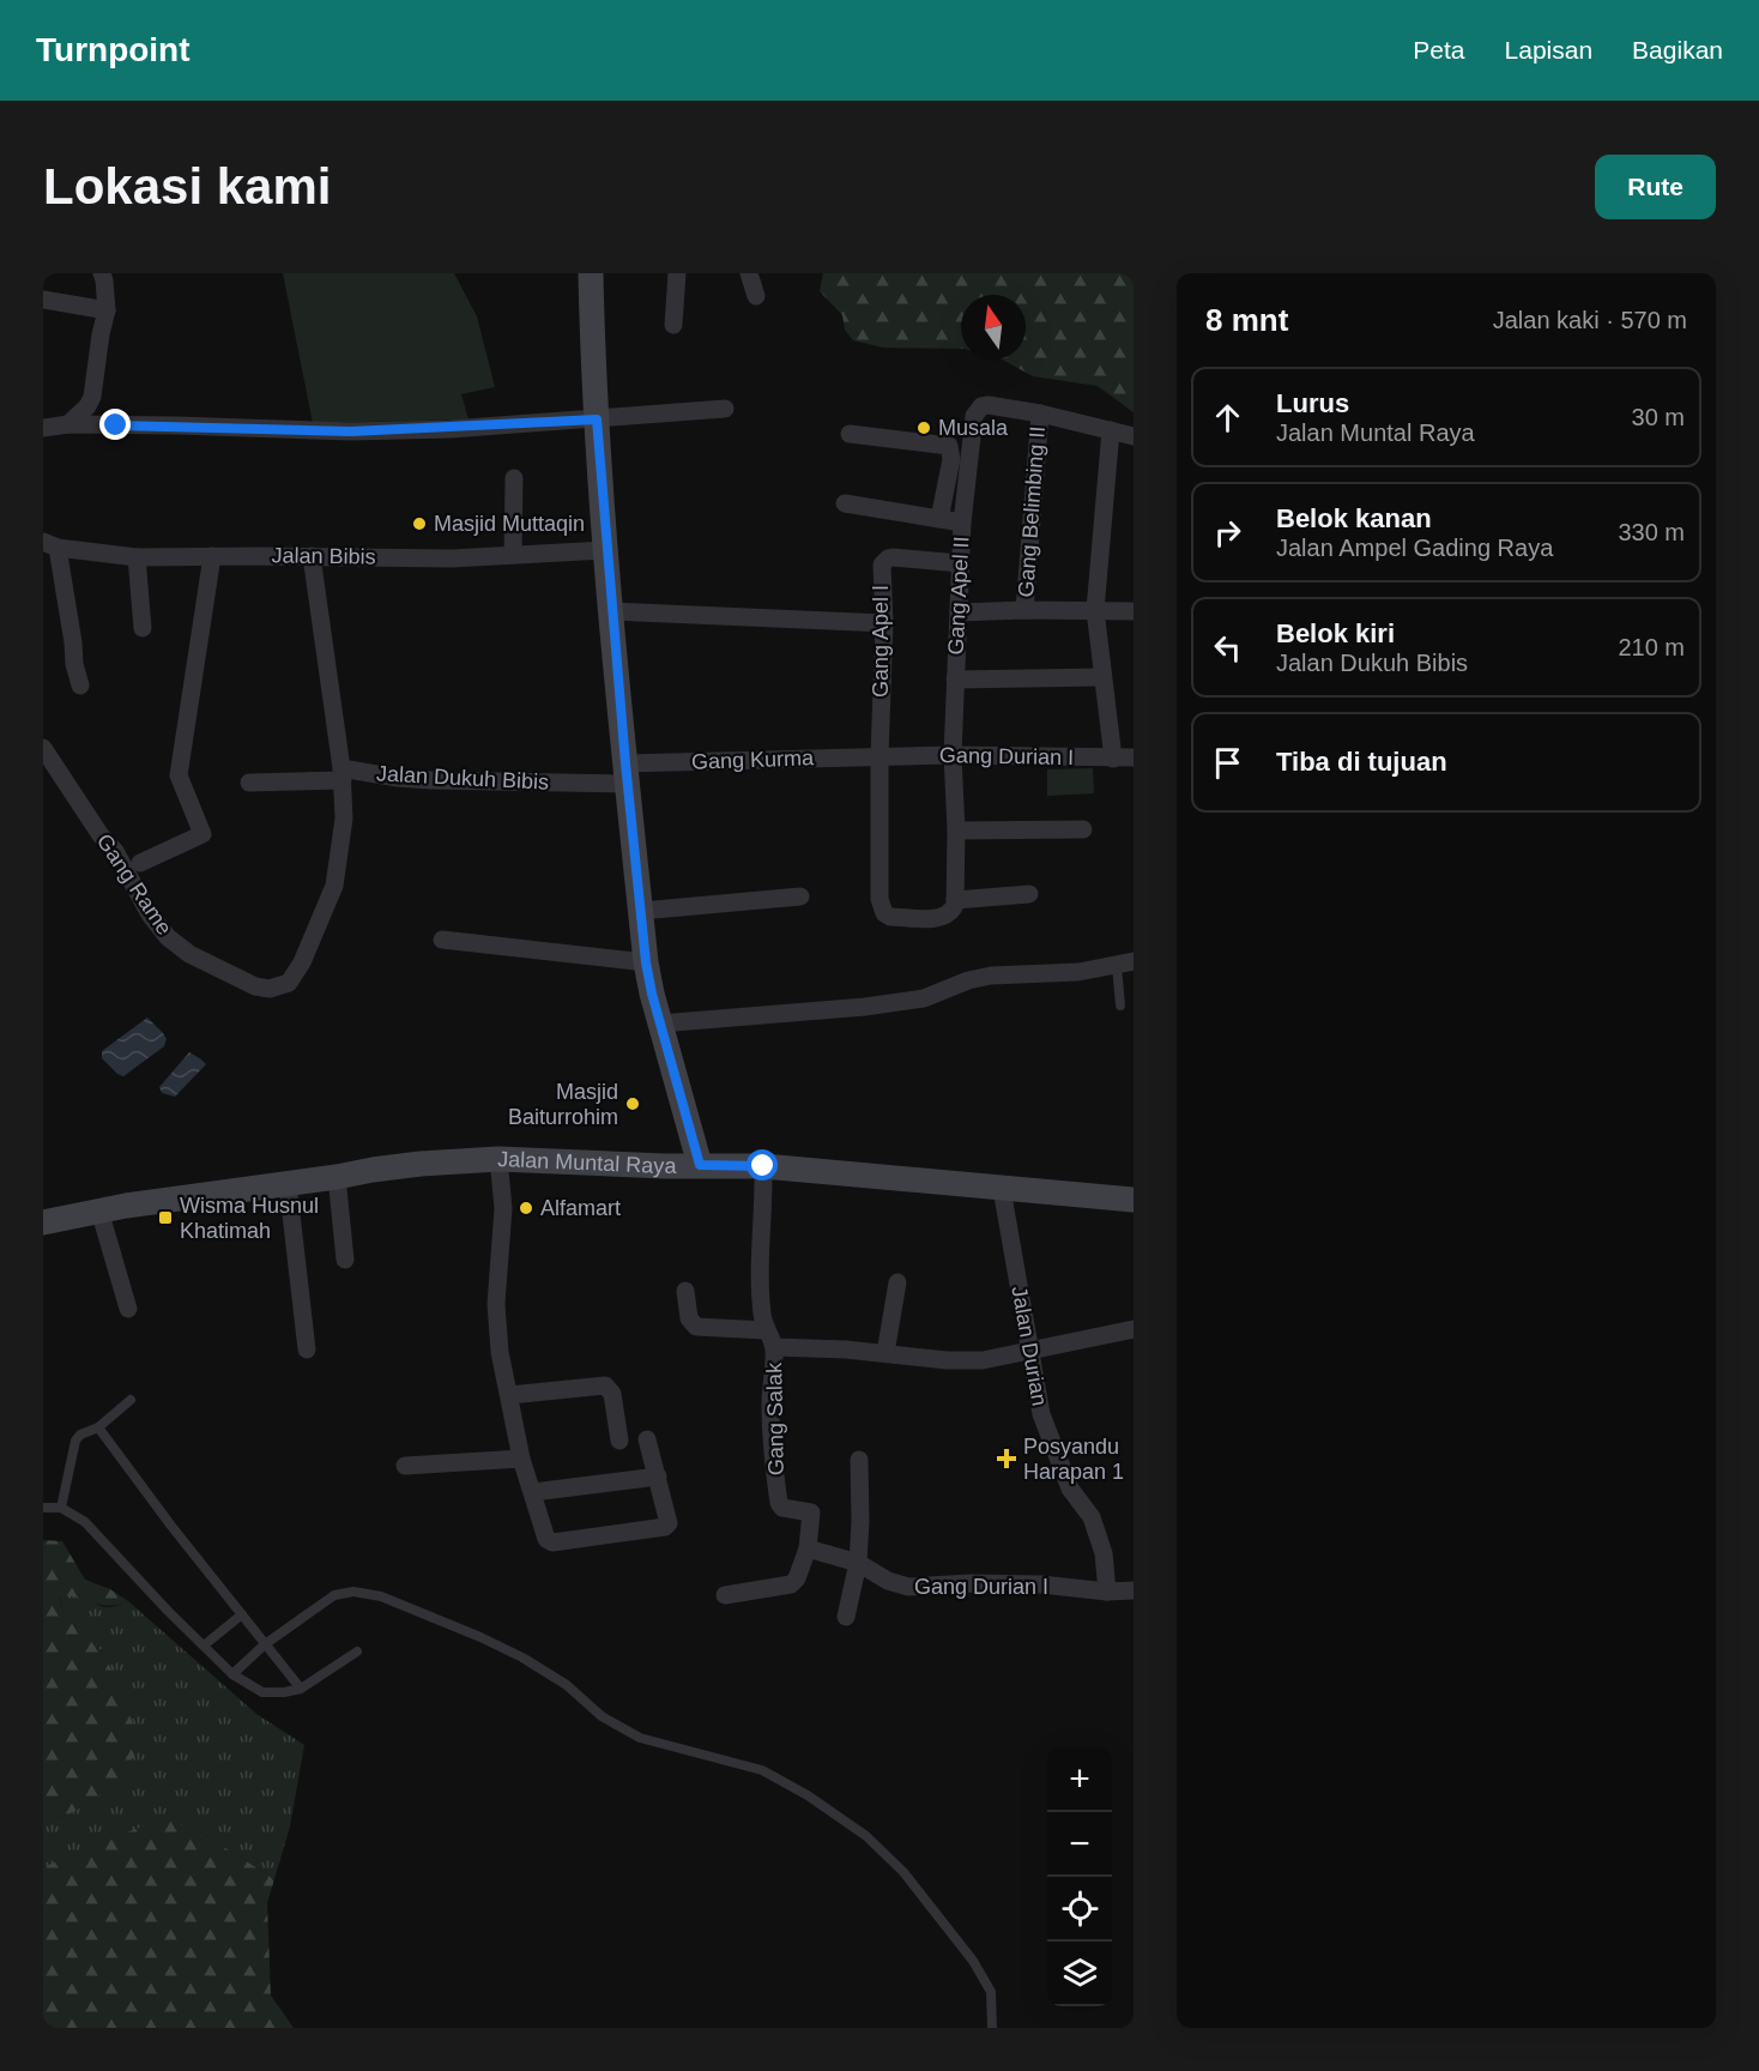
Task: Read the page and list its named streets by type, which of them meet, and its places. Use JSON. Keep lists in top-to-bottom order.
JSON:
{
  "streets": {
    "main road": ["Jalan Muntal Raya"],
    "street": [
      "Gang Belimbing II",
      "Jalan Bibis",
      "Gang Apel II",
      "Gang Apel I",
      "Gang Durian I",
      "Gang Kurma",
      "Jalan Dukuh Bibis",
      "Gang Rame",
      "Jalan Durian",
      "Gang Salak"
    ]
  },
  "crossings": [
    ["Gang Apel II", "Gang Apel I"],
    ["Gang Apel II", "Gang Durian I"],
    ["Gang Apel I", "Gang Durian I"],
    ["Gang Apel I", "Gang Kurma"],
    ["Gang Durian I", "Gang Kurma"],
    ["Gang Durian I", "Jalan Durian"],
    ["Gang Durian I", "Gang Salak"],
    ["Gang Kurma", "Jalan Dukuh Bibis"],
    ["Jalan Dukuh Bibis", "Gang Rame"],
    ["Jalan Muntal Raya", "Jalan Durian"],
    ["Jalan Muntal Raya", "Gang Salak"]
  ],
  "places": {
    "other": [
      "Musala",
      "Masjid Muttaqin",
      "Masjid Baiturrohim",
      "Alfamart"
    ],
    "transit": ["Wisma Husnul Khatimah"],
    "health": ["Posyandu Harapan 1"]
  },
  "north": "top",
  "page": {
    "header": "Turnpoint",
    "nav": ["Peta", "Lapisan", "Bagikan"],
    "buttons": "Rute",
    "title": "Lokasi kami",
    "heading": ["8 mnt", "Jalan kaki · 570 m"],
    "list": [
      ["Lurus", "Jalan Muntal Raya", "30 m"],
      ["Belok kanan", "Jalan Ampel Gading Raya", "330 m"],
      ["Belok kiri", "Jalan Dukuh Bibis", "210 m"],
      "Tiba di tujuan"
    ],
    "map_buttons": ["+", "−"]
  }
}
